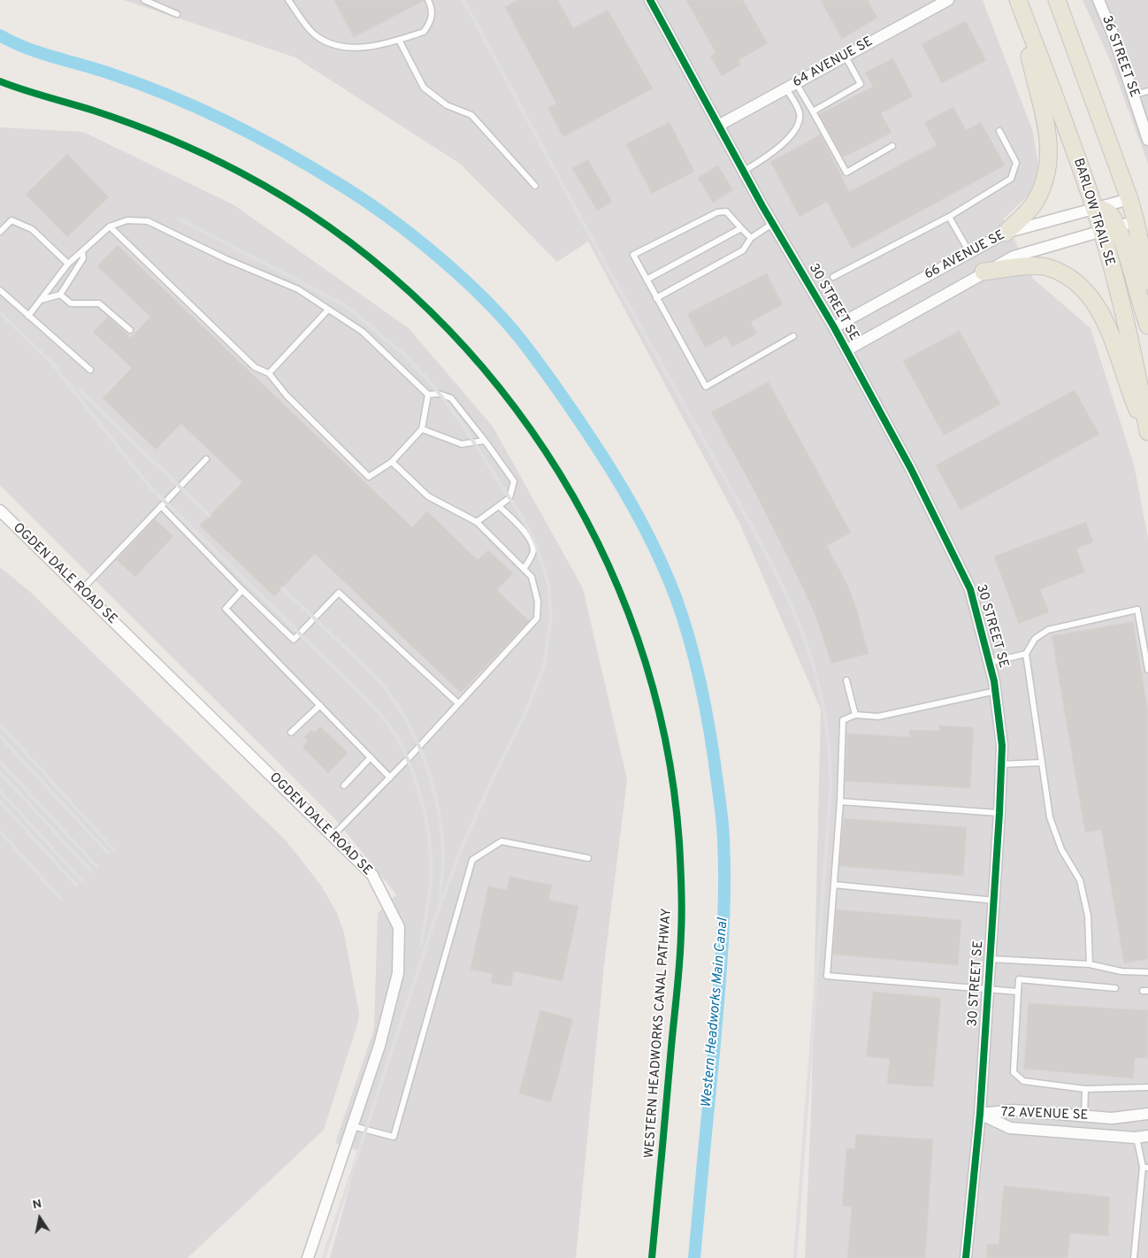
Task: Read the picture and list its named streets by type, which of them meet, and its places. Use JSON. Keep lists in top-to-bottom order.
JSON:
{
  "streets": {
    "main road": ["BARLOW TRAIL SE"],
    "street": [
      "36 STREET SE",
      "64 AVENUE SE",
      "66 AVENUE SE",
      "30 STREET SE",
      "OGDEN DALE ROAD SE",
      "72 AVENUE SE"
    ],
    "cycle path": ["WESTERN HEADWORKS CANAL PATHWAY"]
  },
  "crossings": [
    ["64 AVENUE SE", "30 STREET SE"],
    ["BARLOW TRAIL SE", "66 AVENUE SE"],
    ["66 AVENUE SE", "30 STREET SE"],
    ["30 STREET SE", "72 AVENUE SE"]
  ],
  "water": ["Western Headworks Main Canal"],
  "north": "top"
}
